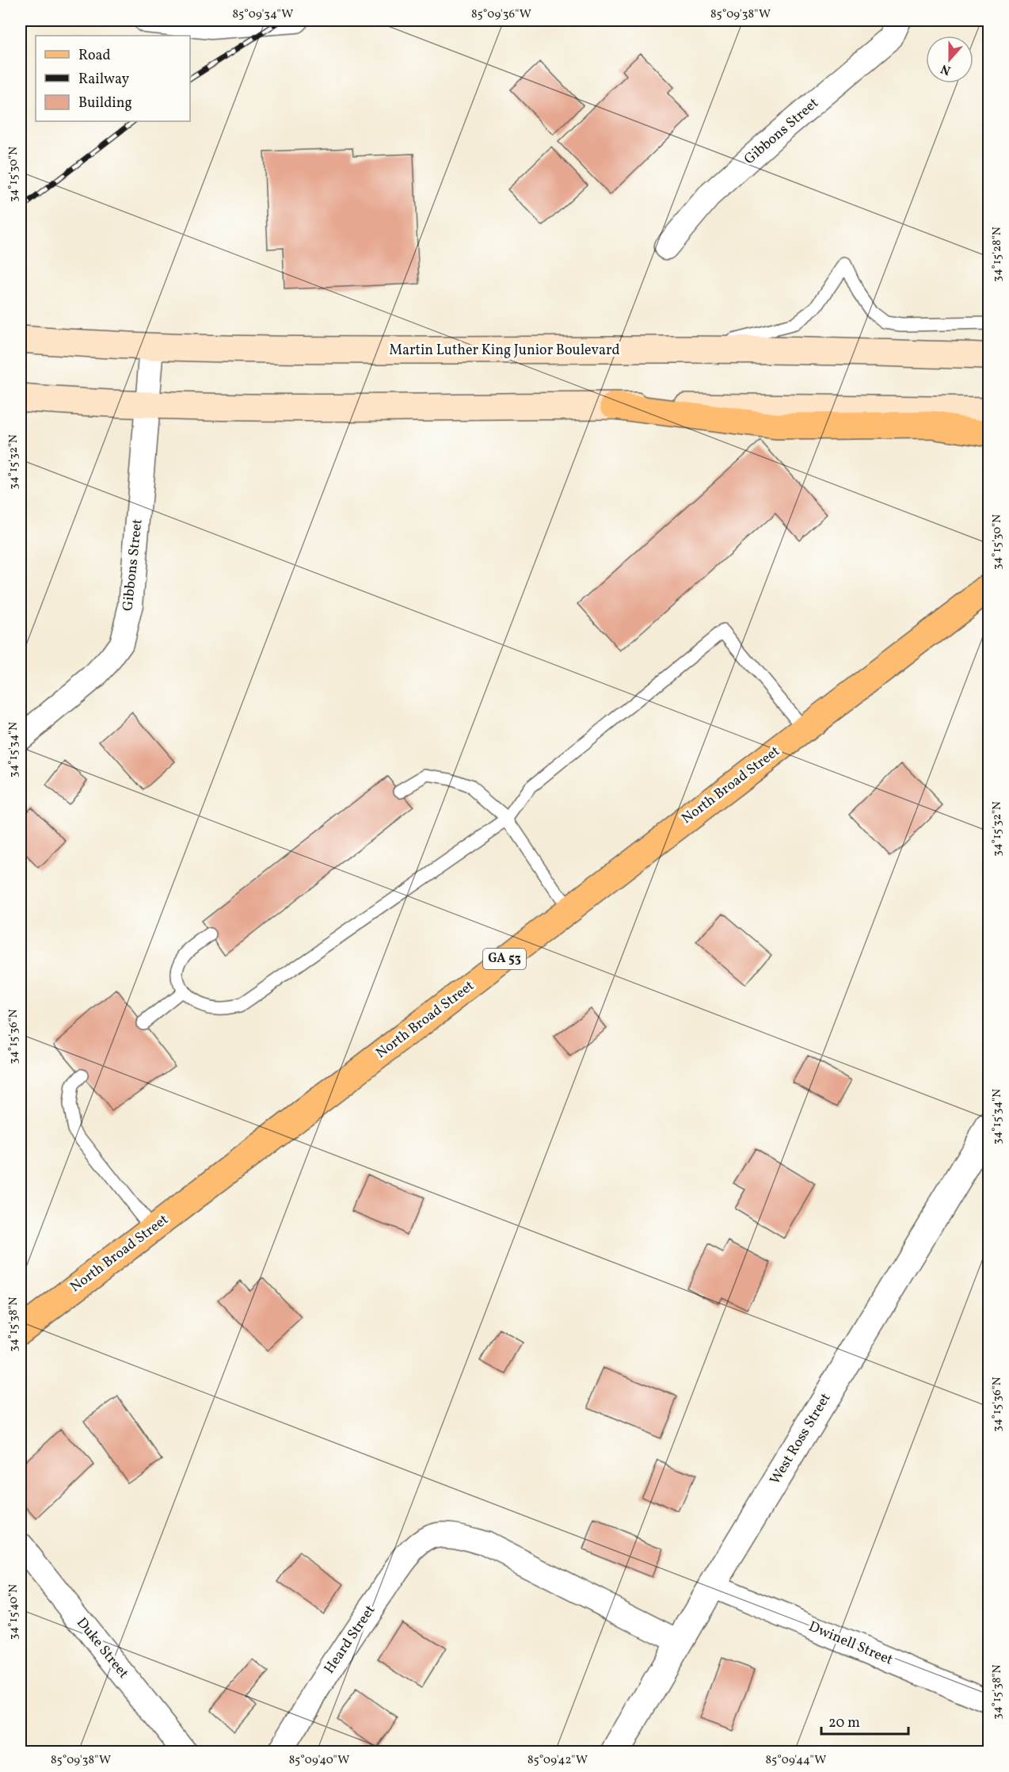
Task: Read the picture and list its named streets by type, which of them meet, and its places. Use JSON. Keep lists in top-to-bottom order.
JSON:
{
  "streets": {
    "main road": ["Martin Luther King Junior Boulevard", "North Broad Street", "GA 53"],
    "street": [
      "Gibbons Street",
      "West Ross Street",
      "Heard Street",
      "Dwinell Street",
      "Duke Street"
    ]
  },
  "crossings": [
    ["Gibbons Street", "Martin Luther King Junior Boulevard"],
    ["West Ross Street", "Heard Street"],
    ["West Ross Street", "Dwinell Street"]
  ],
  "legend": ["Road", "Railway", "Building"],
  "scale_bar": "20 m",
  "north": "bottom",
  "coordinates": [
    "85°09'34\"W",
    "85°09'36\"W",
    "85°09'38\"W",
    "34°15'30\"N",
    "34°15'28\"N",
    "34°15'32\"N",
    "34°15'34\"N",
    "34°15'36\"N",
    "34°15'38\"N",
    "34°15'40\"N",
    "85°09'40\"W",
    "85°09'42\"W",
    "85°09'44\"W"
  ]
}
